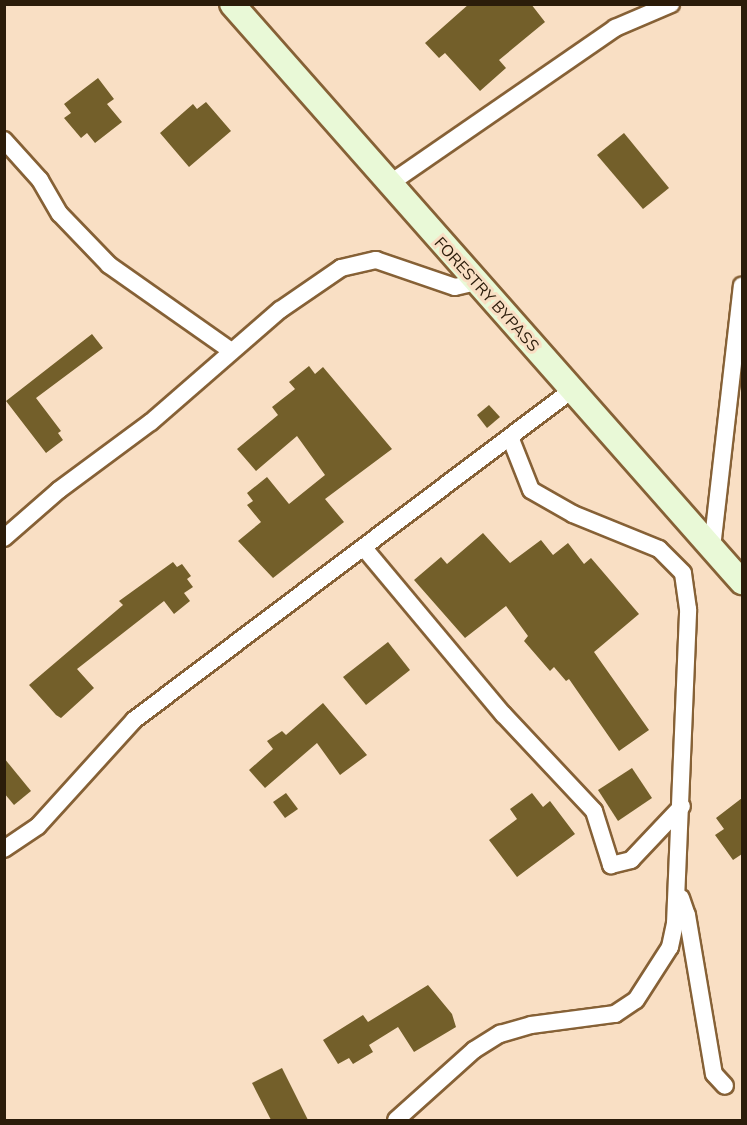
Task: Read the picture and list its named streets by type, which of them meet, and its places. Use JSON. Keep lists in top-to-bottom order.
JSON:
{
  "streets": {
    "street": ["FORESTRY BYPASS"]
  }
}
